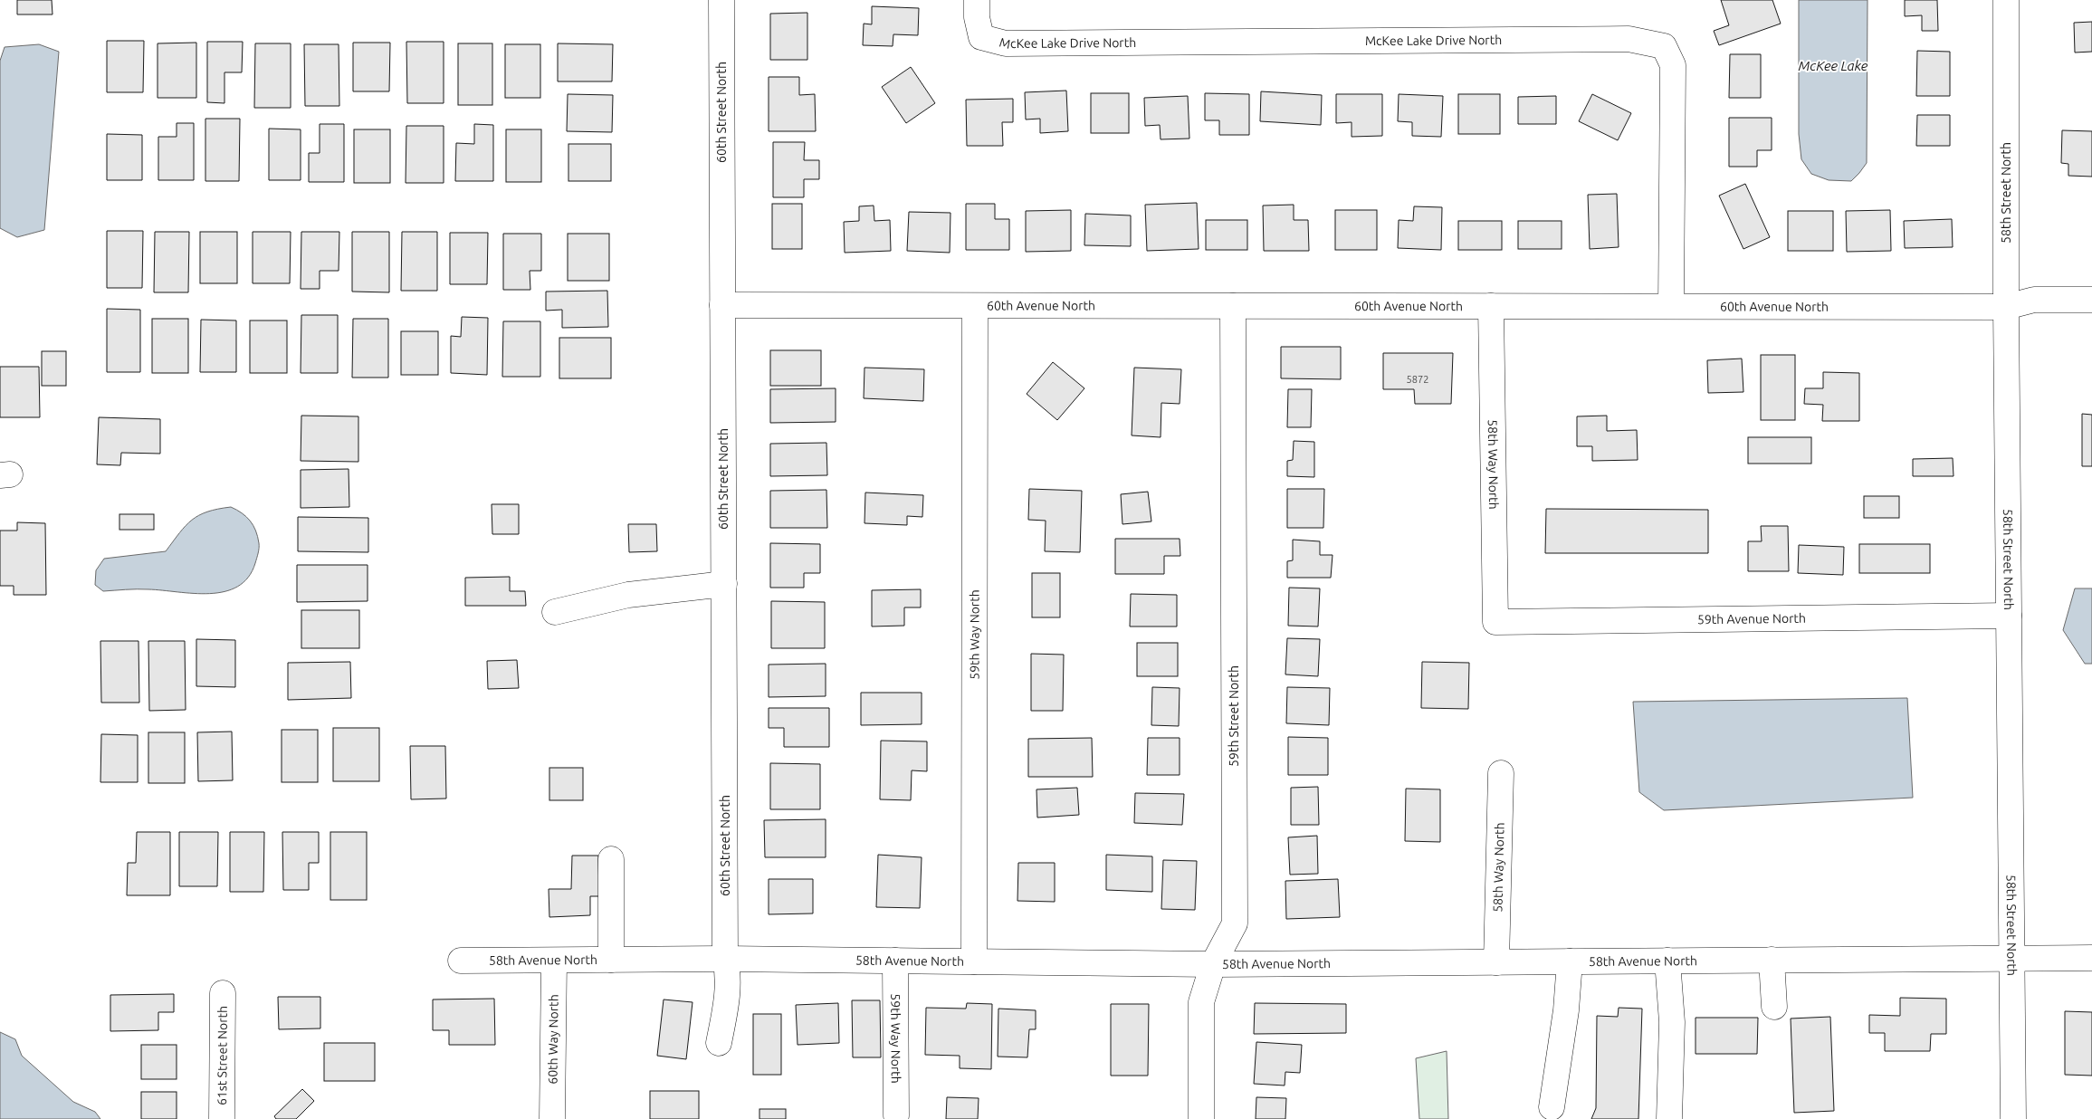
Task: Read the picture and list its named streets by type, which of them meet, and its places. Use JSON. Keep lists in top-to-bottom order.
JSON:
{
  "streets": {
    "street": [
      "McKee Lake Drive North",
      "60th Street North",
      "58th Street North",
      "60th Avenue North",
      "58th Way North",
      "59th Avenue North",
      "59th Way North",
      "59th Street North",
      "58th Avenue North",
      "60th Way North",
      "61st Street North"
    ]
  },
  "crossings": [
    ["McKee Lake Drive North", "60th Avenue North"],
    ["60th Street North", "60th Avenue North"],
    ["60th Street North", "58th Avenue North"],
    ["58th Street North", "60th Avenue North"],
    ["58th Street North", "59th Avenue North"],
    ["58th Street North", "58th Avenue North"],
    ["60th Avenue North", "58th Way North"],
    ["60th Avenue North", "59th Way North"],
    ["60th Avenue North", "59th Street North"],
    ["58th Way North", "59th Avenue North"],
    ["58th Way North", "58th Avenue North"],
    ["59th Way North", "58th Avenue North"],
    ["59th Street North", "58th Avenue North"],
    ["58th Avenue North", "60th Way North"]
  ],
  "water": ["McKee Lake"],
  "house_numbers": ["5872"]
}
